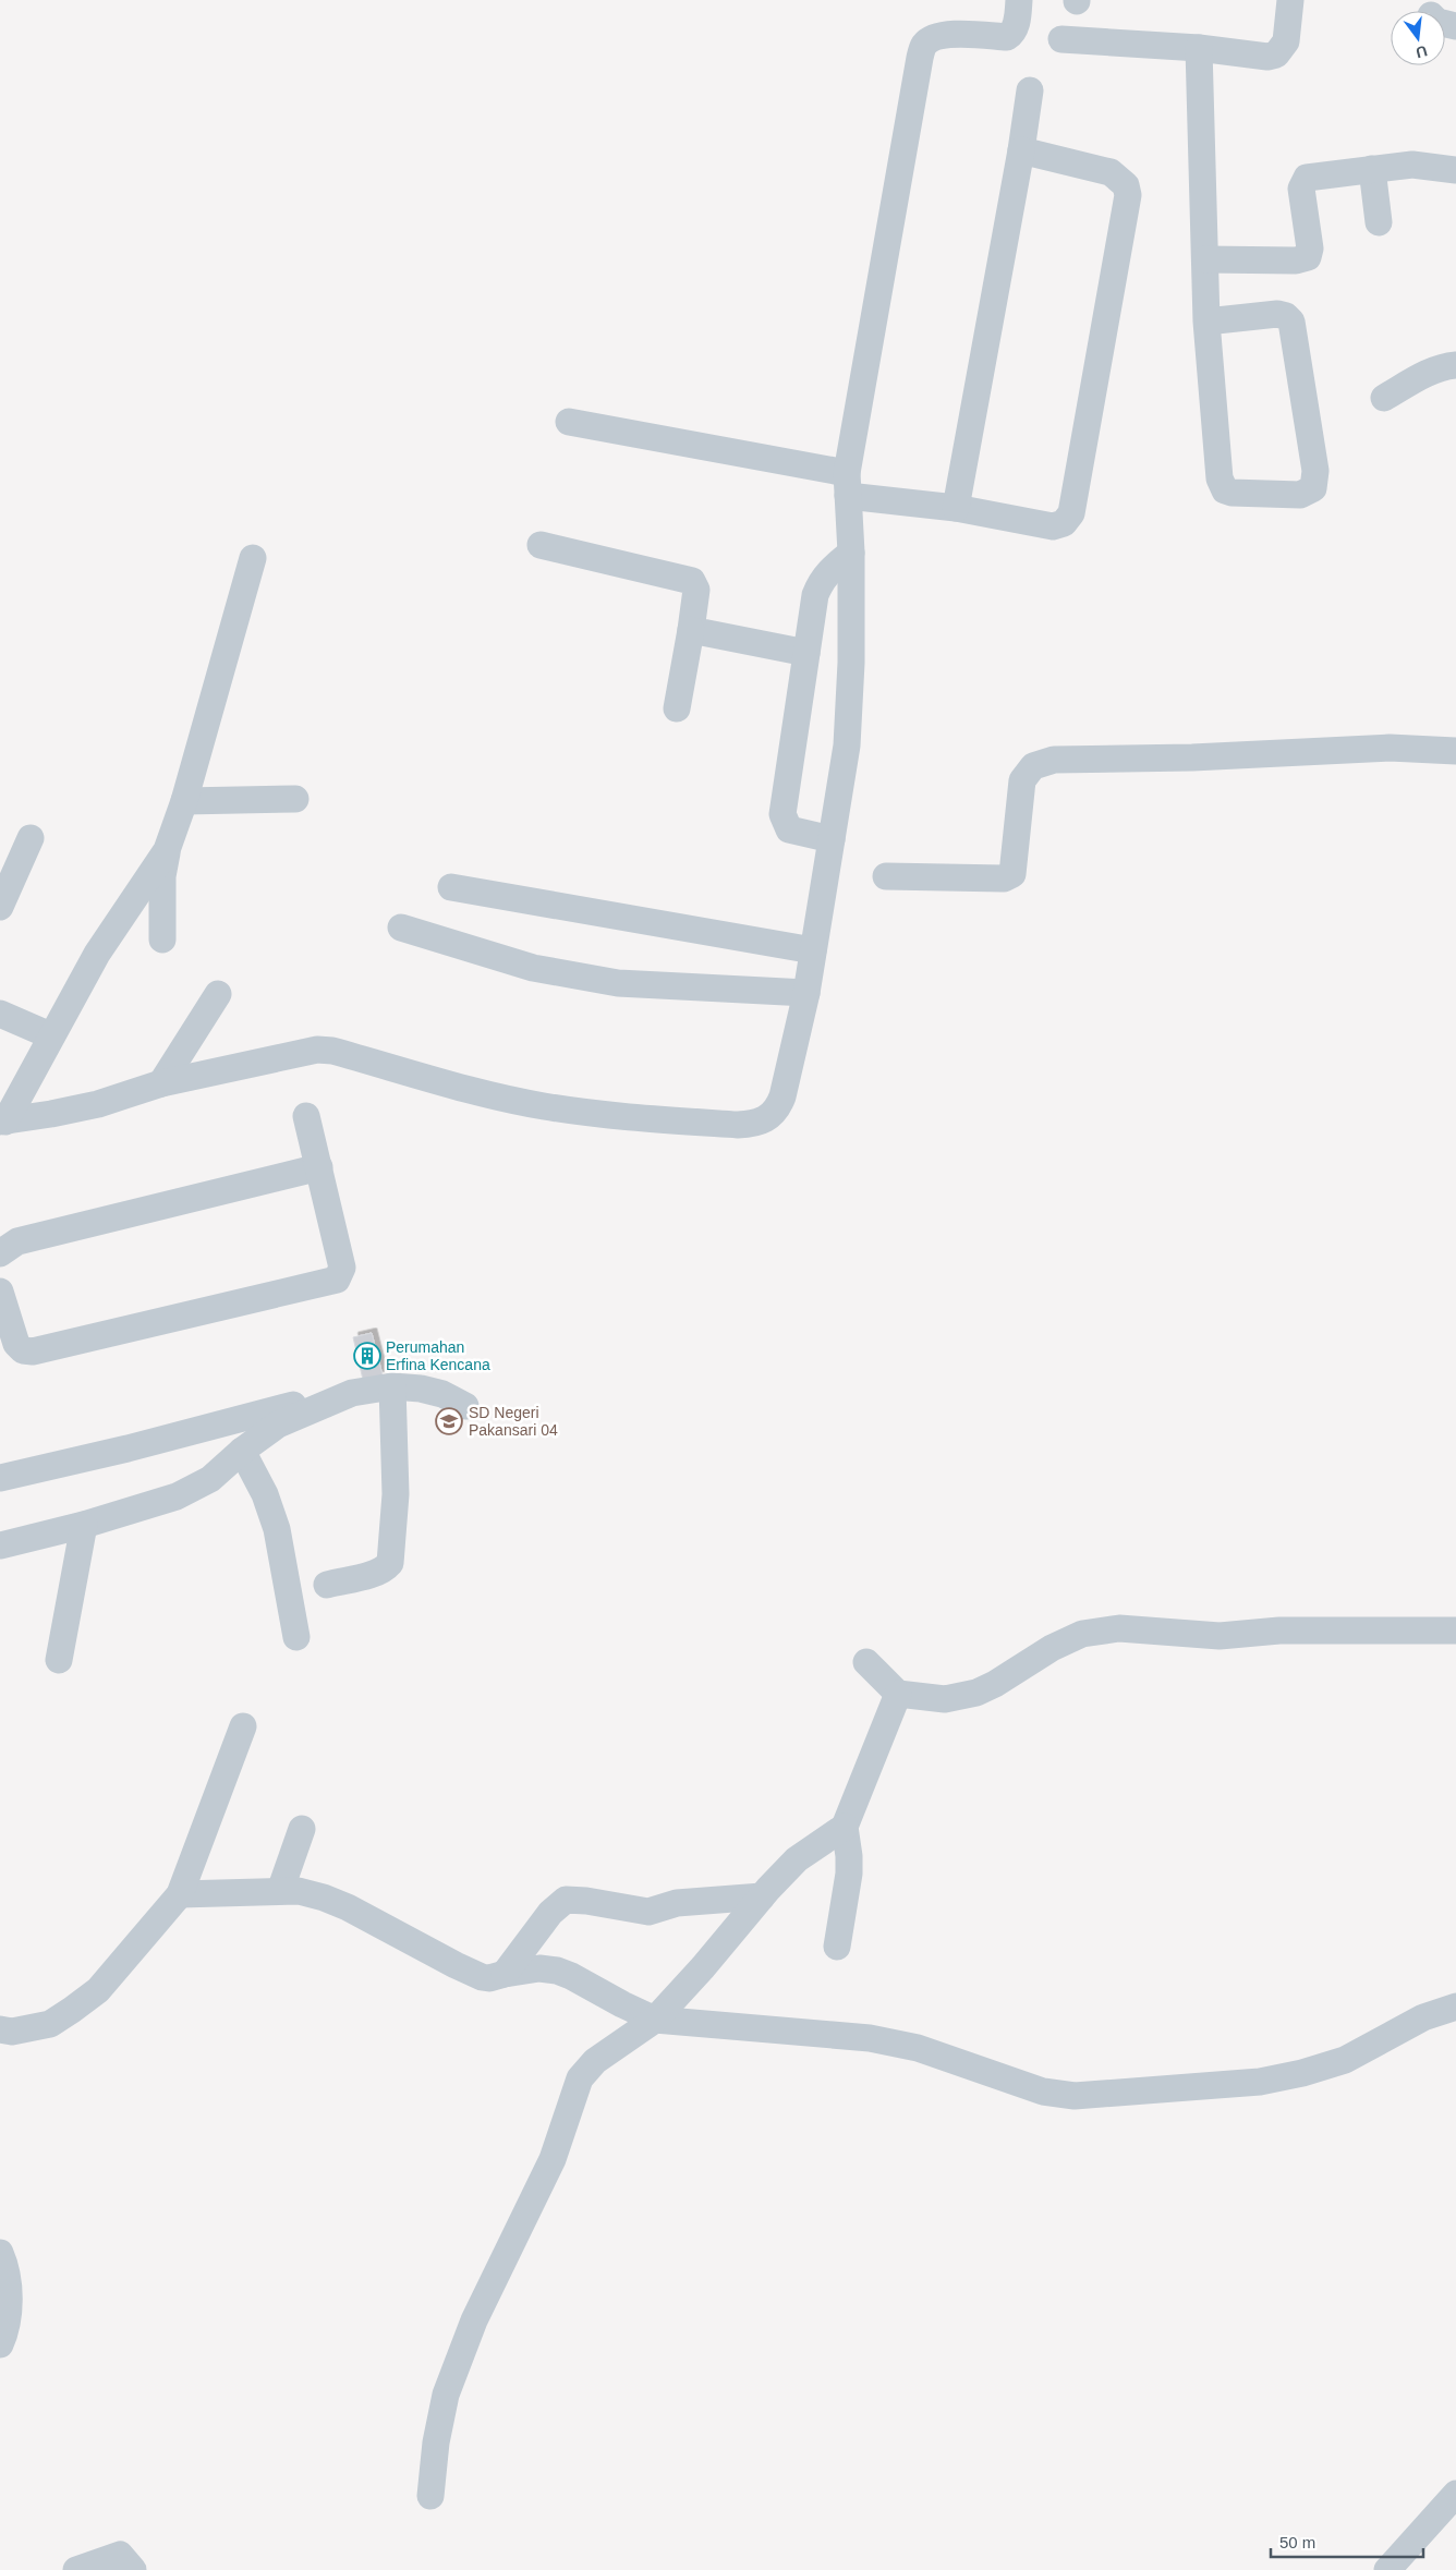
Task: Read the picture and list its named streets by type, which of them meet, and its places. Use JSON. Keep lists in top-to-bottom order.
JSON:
{
  "places": {
    "building": ["Perumahan Erfina Kencana"],
    "school or university": ["SD Negeri Pakansari 04"]
  },
  "scale_bar": "50 m",
  "north": "bottom"
}
